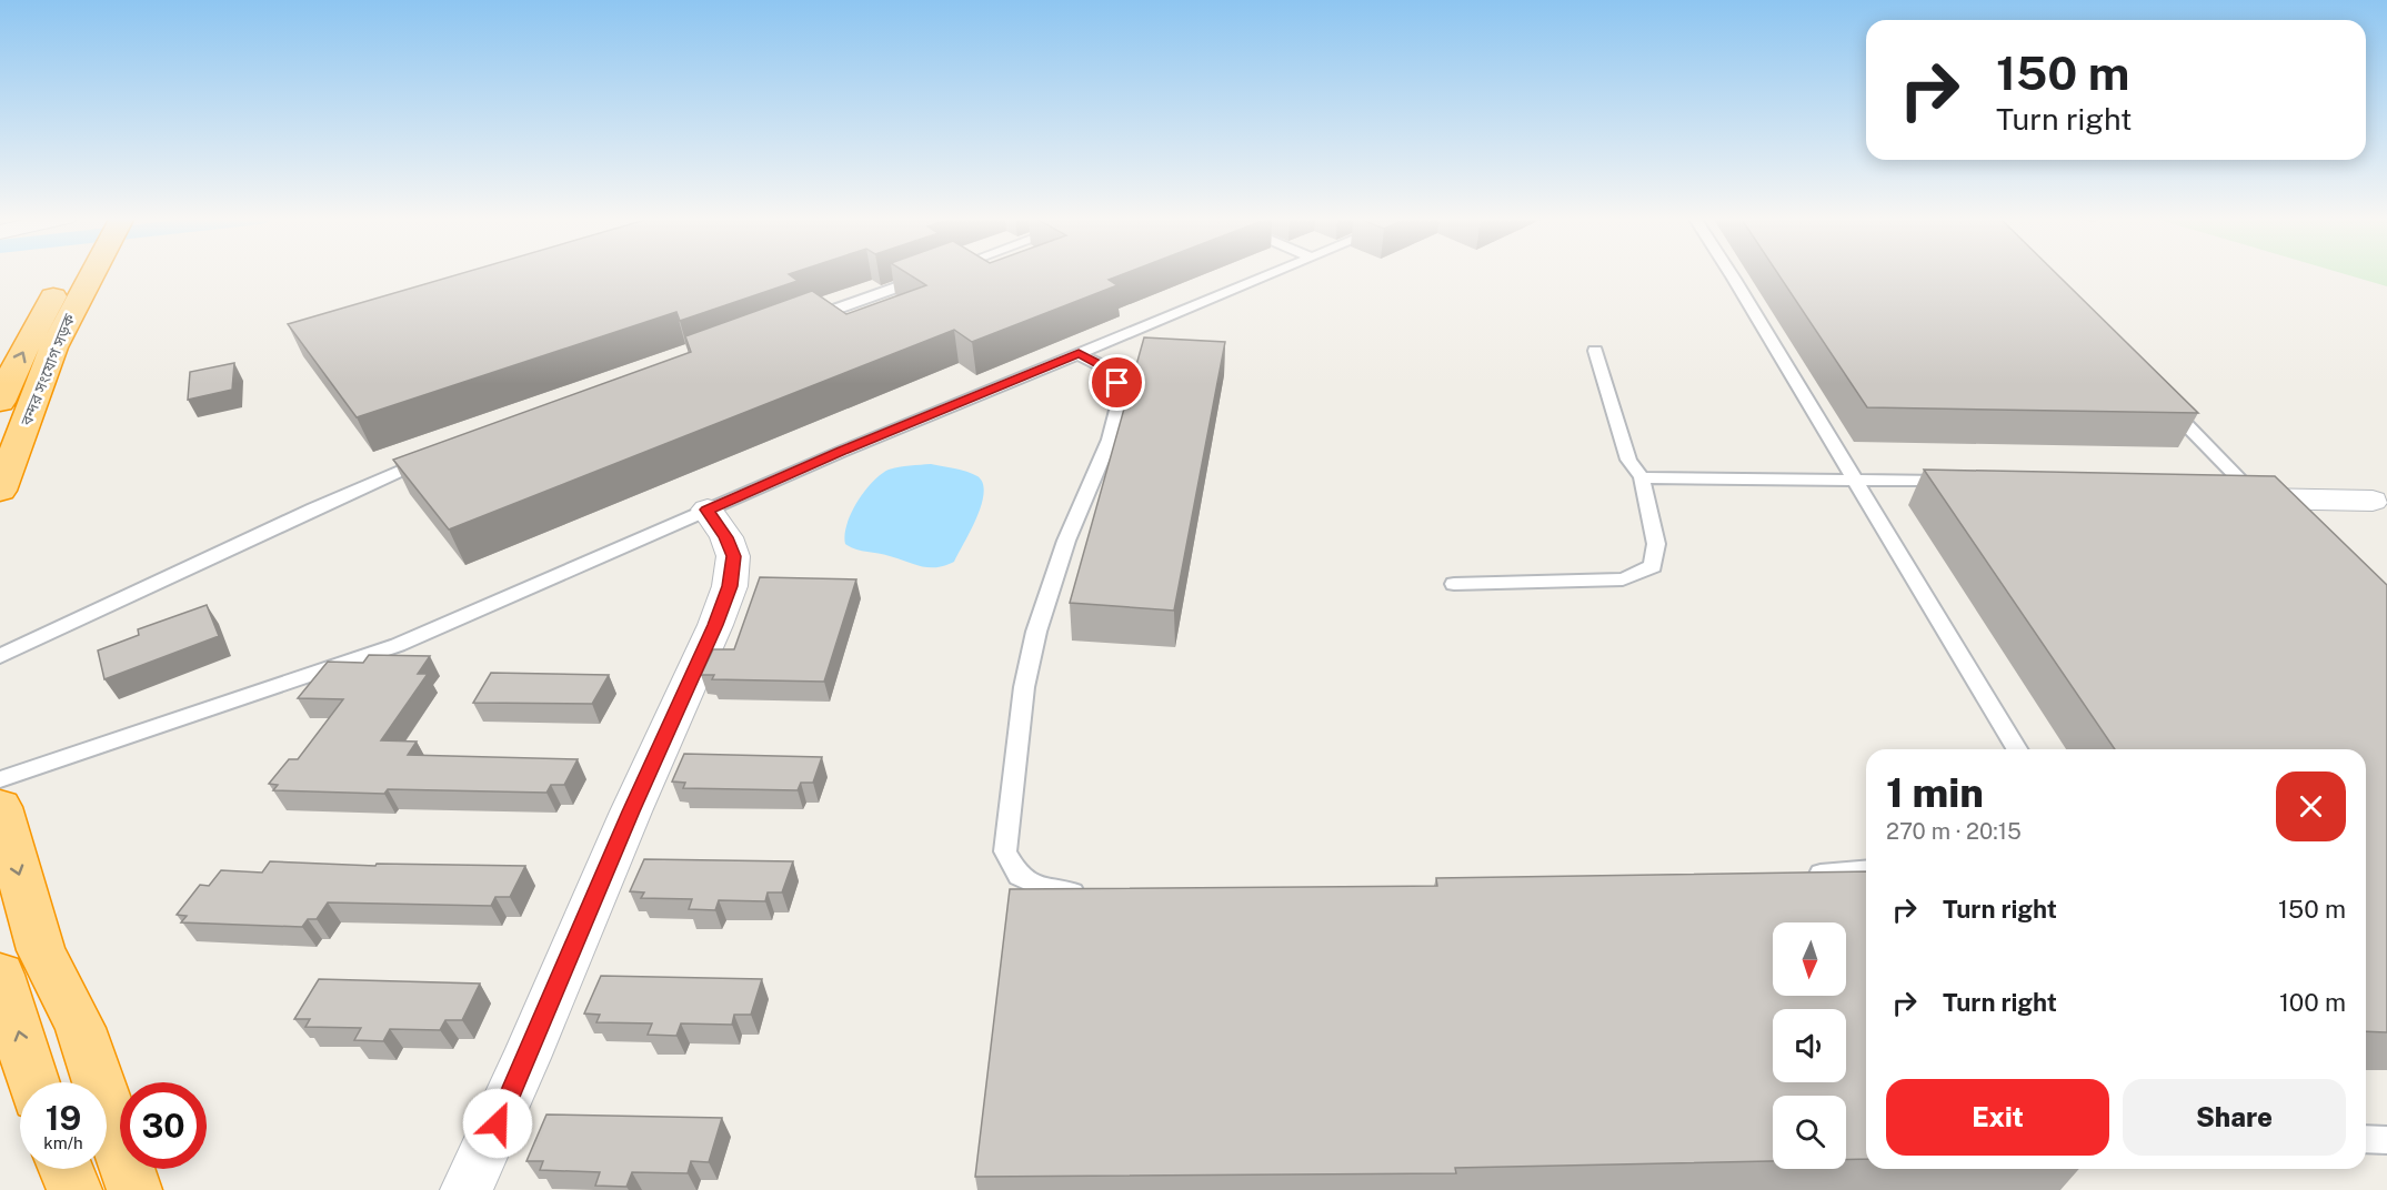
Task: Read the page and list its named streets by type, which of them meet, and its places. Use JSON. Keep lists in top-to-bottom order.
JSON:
{
  "streets": {
    "highway": ["বন্দর সংযোগ সড়ক"]
  },
  "north": "bottom",
  "page": {
    "turn": ["150 m", "Turn right"],
    "heading": ["1 min", "270 m · 20:15"],
    "list": [
      {
        "name": "Turn right",
        "value": "150 m"
      },
      {
        "name": "Turn right",
        "value": "100 m"
      }
    ],
    "buttons": ["Exit", "Share"],
    "speed": "19 km/h",
    "limit": "30"
  }
}
